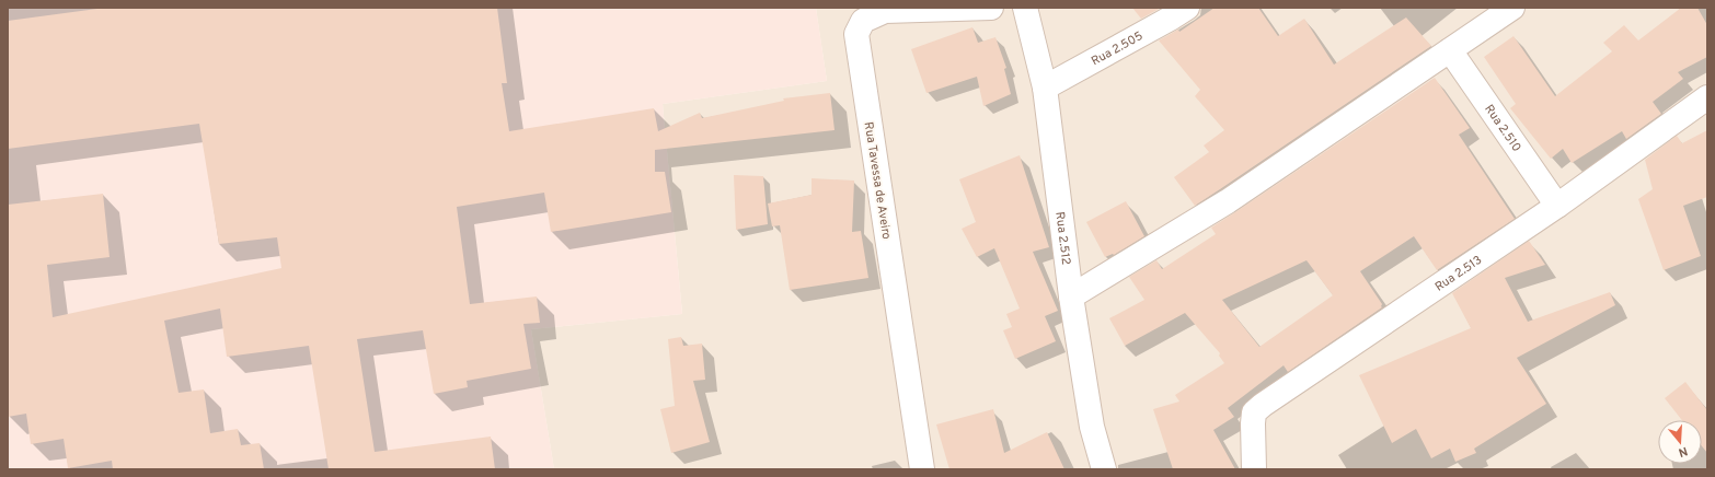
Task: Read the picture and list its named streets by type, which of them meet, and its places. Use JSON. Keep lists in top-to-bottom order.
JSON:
{
  "streets": {
    "street": [
      "Rua 2.505",
      "Rua 2.510",
      "Rua Tavessa de Aveiro",
      "Rua 2.512",
      "Rua 2.513"
    ]
  },
  "crossings": [
    ["Rua 2.505", "Rua 2.512"],
    ["Rua 2.510", "Rua 2.513"]
  ],
  "north": "bottom"
}
